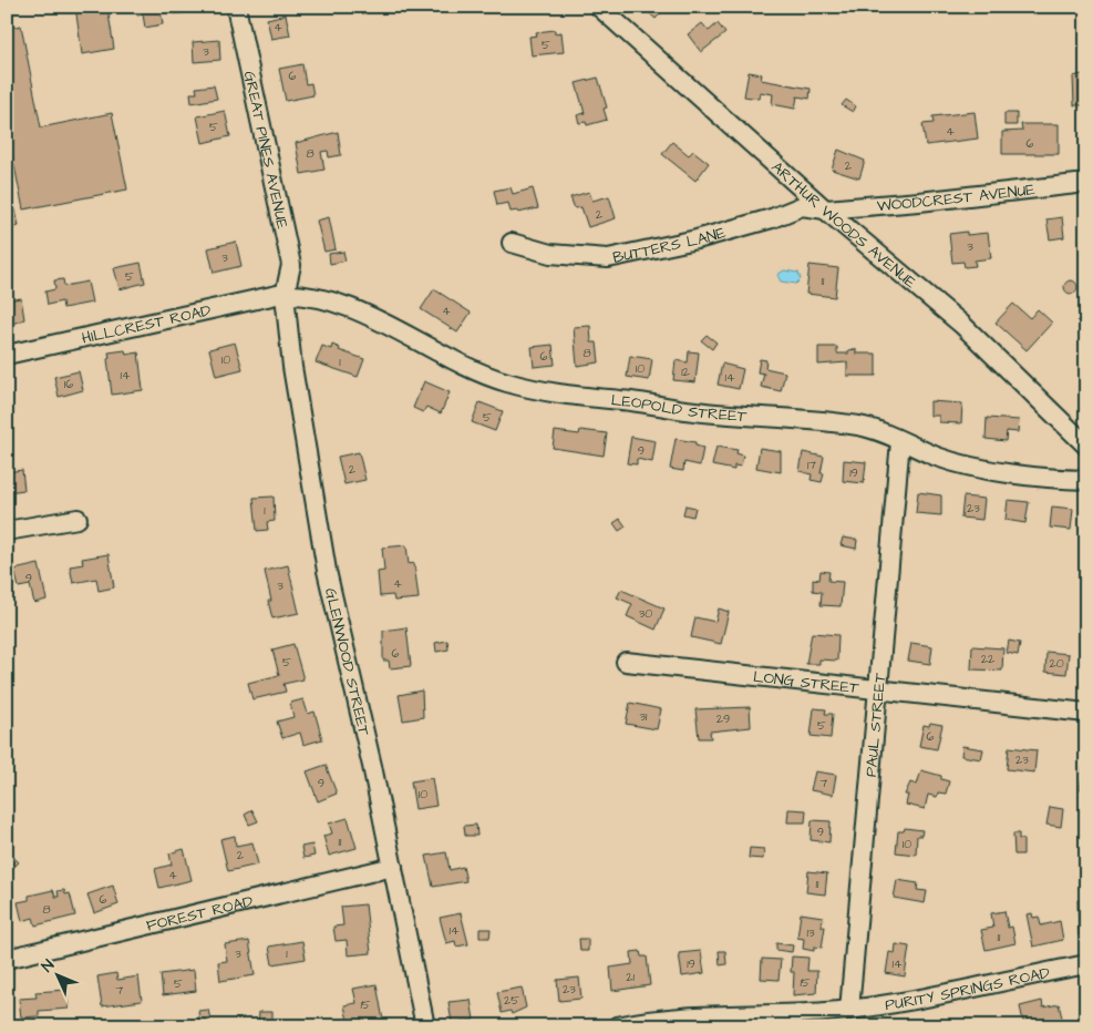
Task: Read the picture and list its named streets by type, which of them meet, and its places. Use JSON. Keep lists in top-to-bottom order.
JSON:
{
  "streets": {
    "street": [
      "GREAT PINES AVENUE",
      "WOODCREST AVENUE",
      "ARTHUR WOODS AVENUE",
      "BUTTERS LANE",
      "HILLCREST ROAD",
      "LEOPOLD STREET",
      "GLENWOOD STREET",
      "LONG STREET",
      "PAUL STREET",
      "FOREST ROAD",
      "PURITY SPRINGS ROAD"
    ]
  },
  "crossings": [
    ["GREAT PINES AVENUE", "HILLCREST ROAD"],
    ["GREAT PINES AVENUE", "LEOPOLD STREET"],
    ["GREAT PINES AVENUE", "GLENWOOD STREET"],
    ["WOODCREST AVENUE", "ARTHUR WOODS AVENUE"],
    ["WOODCREST AVENUE", "BUTTERS LANE"],
    ["ARTHUR WOODS AVENUE", "BUTTERS LANE"],
    ["HILLCREST ROAD", "LEOPOLD STREET"],
    ["HILLCREST ROAD", "GLENWOOD STREET"],
    ["LEOPOLD STREET", "GLENWOOD STREET"],
    ["LEOPOLD STREET", "PAUL STREET"],
    ["GLENWOOD STREET", "FOREST ROAD"],
    ["LONG STREET", "PAUL STREET"],
    ["PAUL STREET", "PURITY SPRINGS ROAD"]
  ],
  "house_numbers": [
    "4",
    "5",
    "3",
    "6",
    "5",
    "4",
    "6",
    "8",
    "2",
    "2",
    "3",
    "3",
    "5",
    "11",
    "4",
    "8",
    "6",
    "10",
    "1",
    "10",
    "12",
    "14",
    "14",
    "16",
    "5",
    "9",
    "17",
    "2",
    "19",
    "23",
    "1",
    "9",
    "4",
    "3",
    "30",
    "6",
    "22",
    "5",
    "20",
    "31",
    "29",
    "5",
    "6",
    "23",
    "9",
    "7",
    "10",
    "9",
    "11",
    "10",
    "2",
    "4",
    "11",
    "6",
    "8",
    "14",
    "13",
    "11",
    "3",
    "1",
    "19",
    "14",
    "21",
    "15",
    "5",
    "23",
    "7",
    "25",
    "15"
  ],
  "north": "top left"
}
